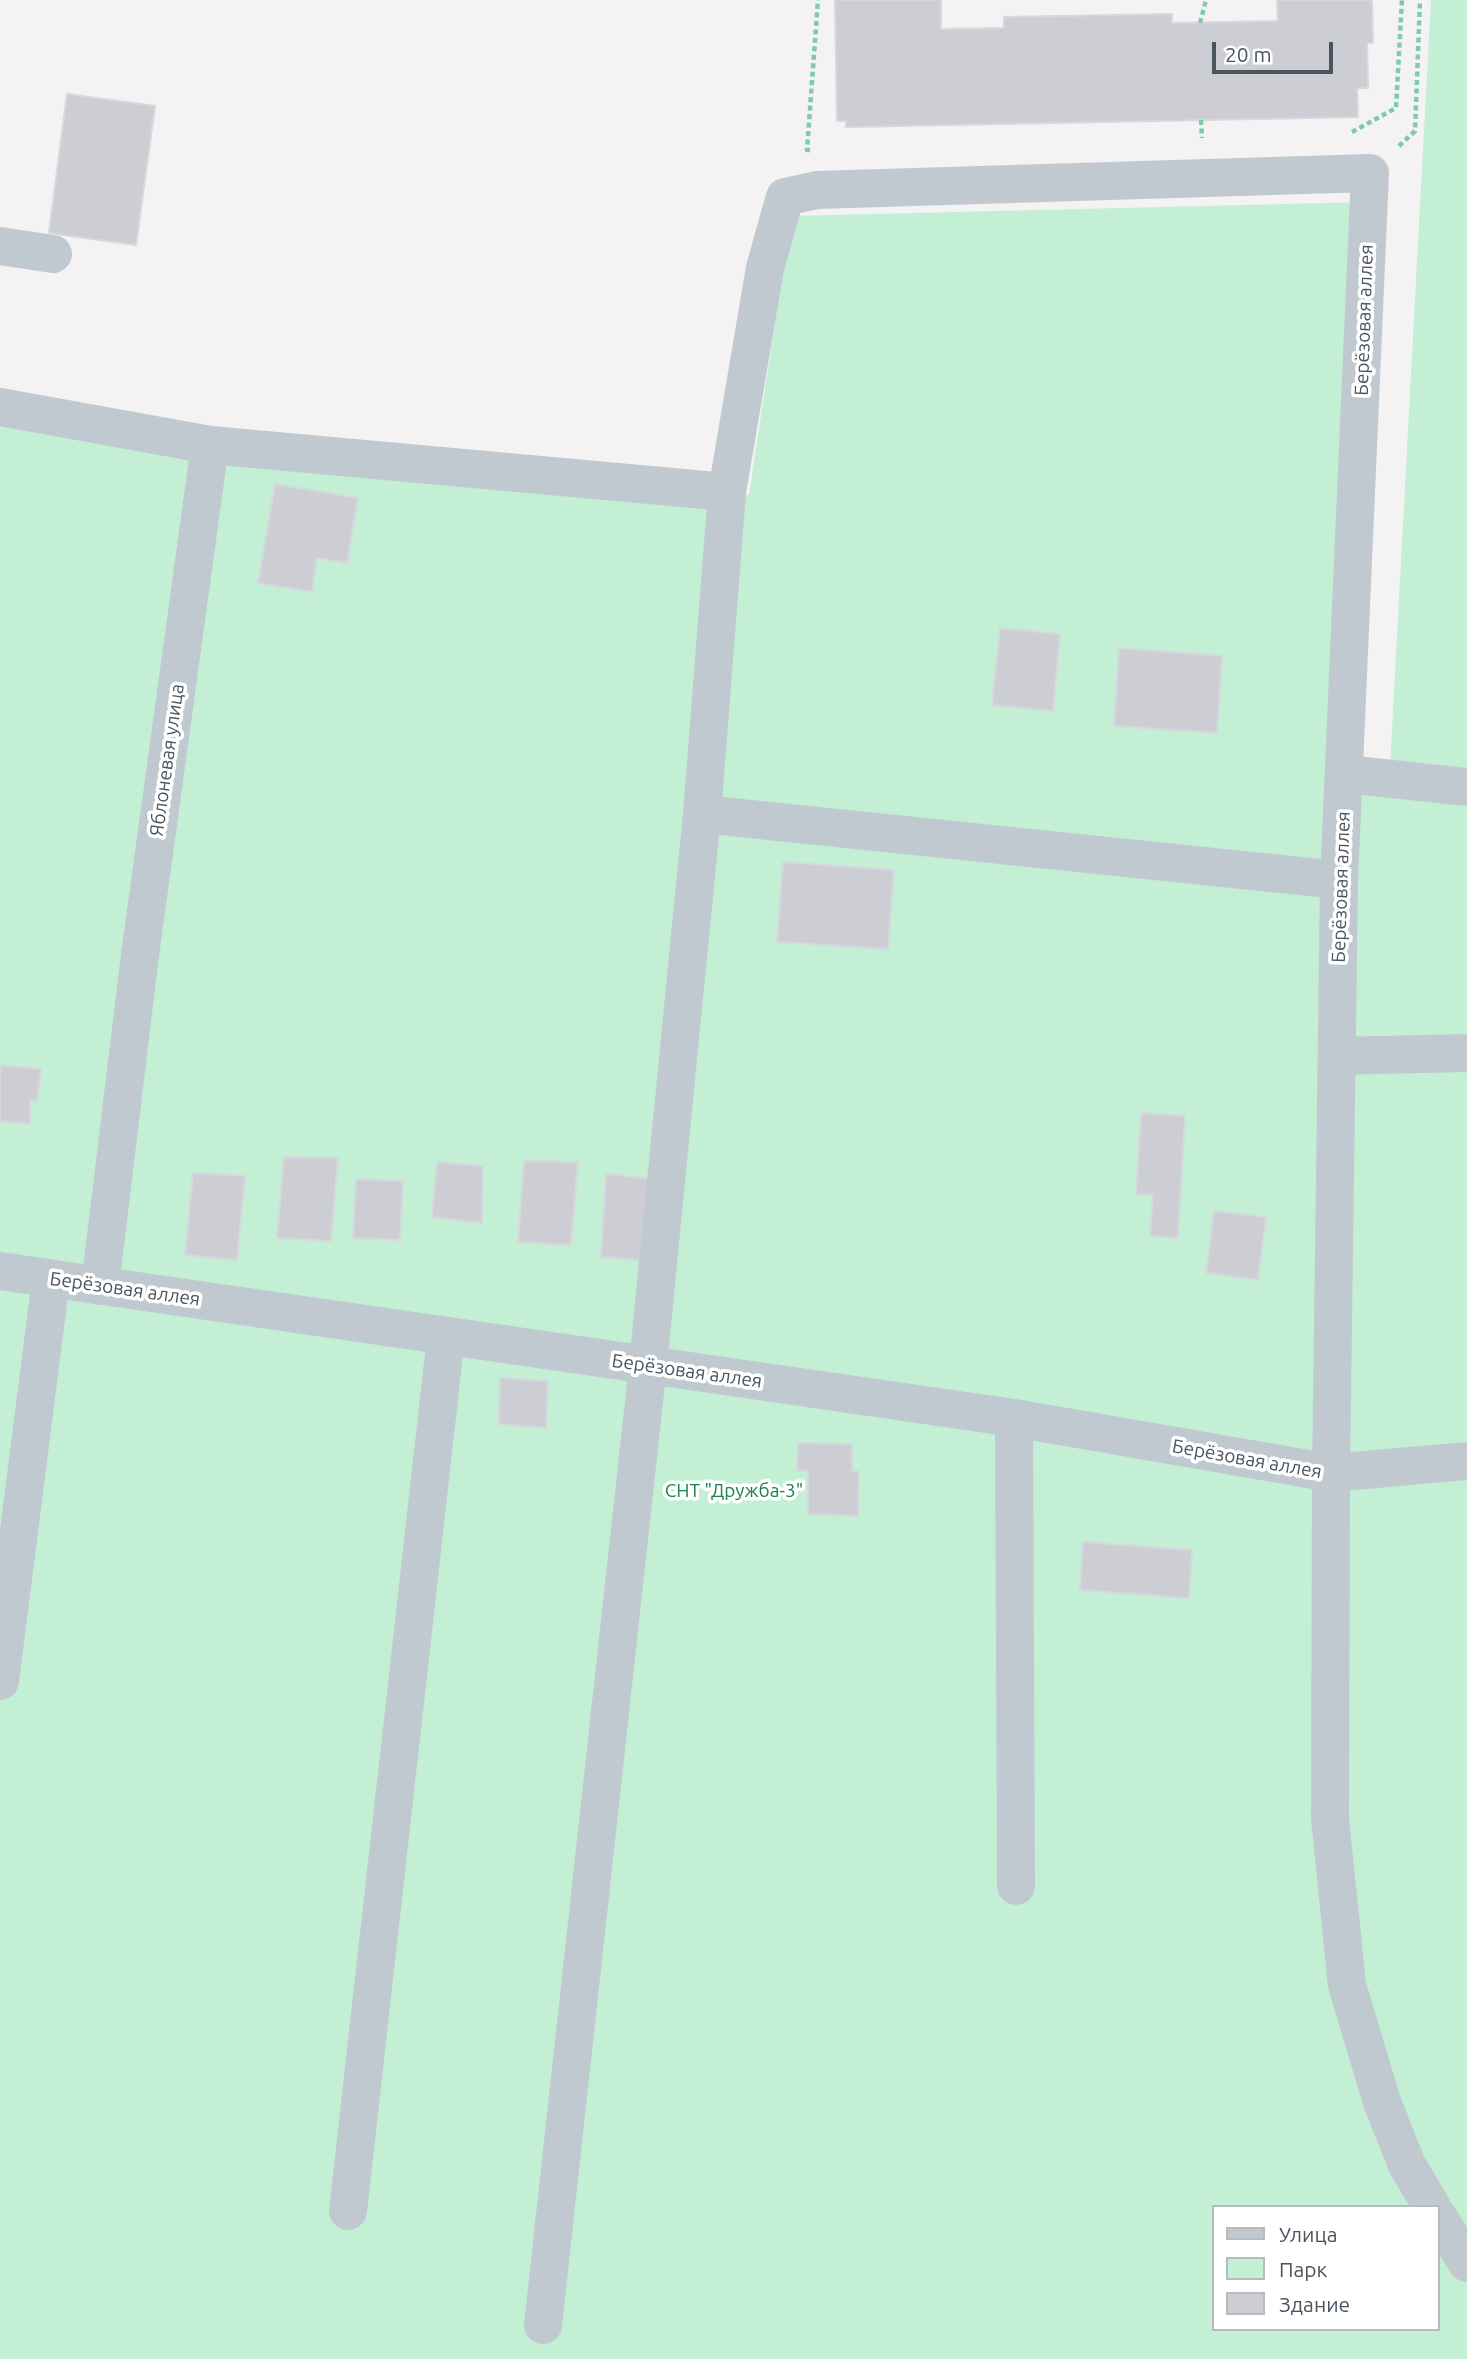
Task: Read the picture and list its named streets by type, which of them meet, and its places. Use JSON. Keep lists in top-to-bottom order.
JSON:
{
  "streets": {
    "street": ["Берёзовая аллея", "Яблоневая улица"]
  },
  "crossings": [
    ["Берёзовая аллея", "Яблоневая улица"]
  ],
  "parks": ["СНТ \"Дружба-3\""],
  "legend": ["Улица", "Парк", "Здание"],
  "scale_bar": "20 m"
}
